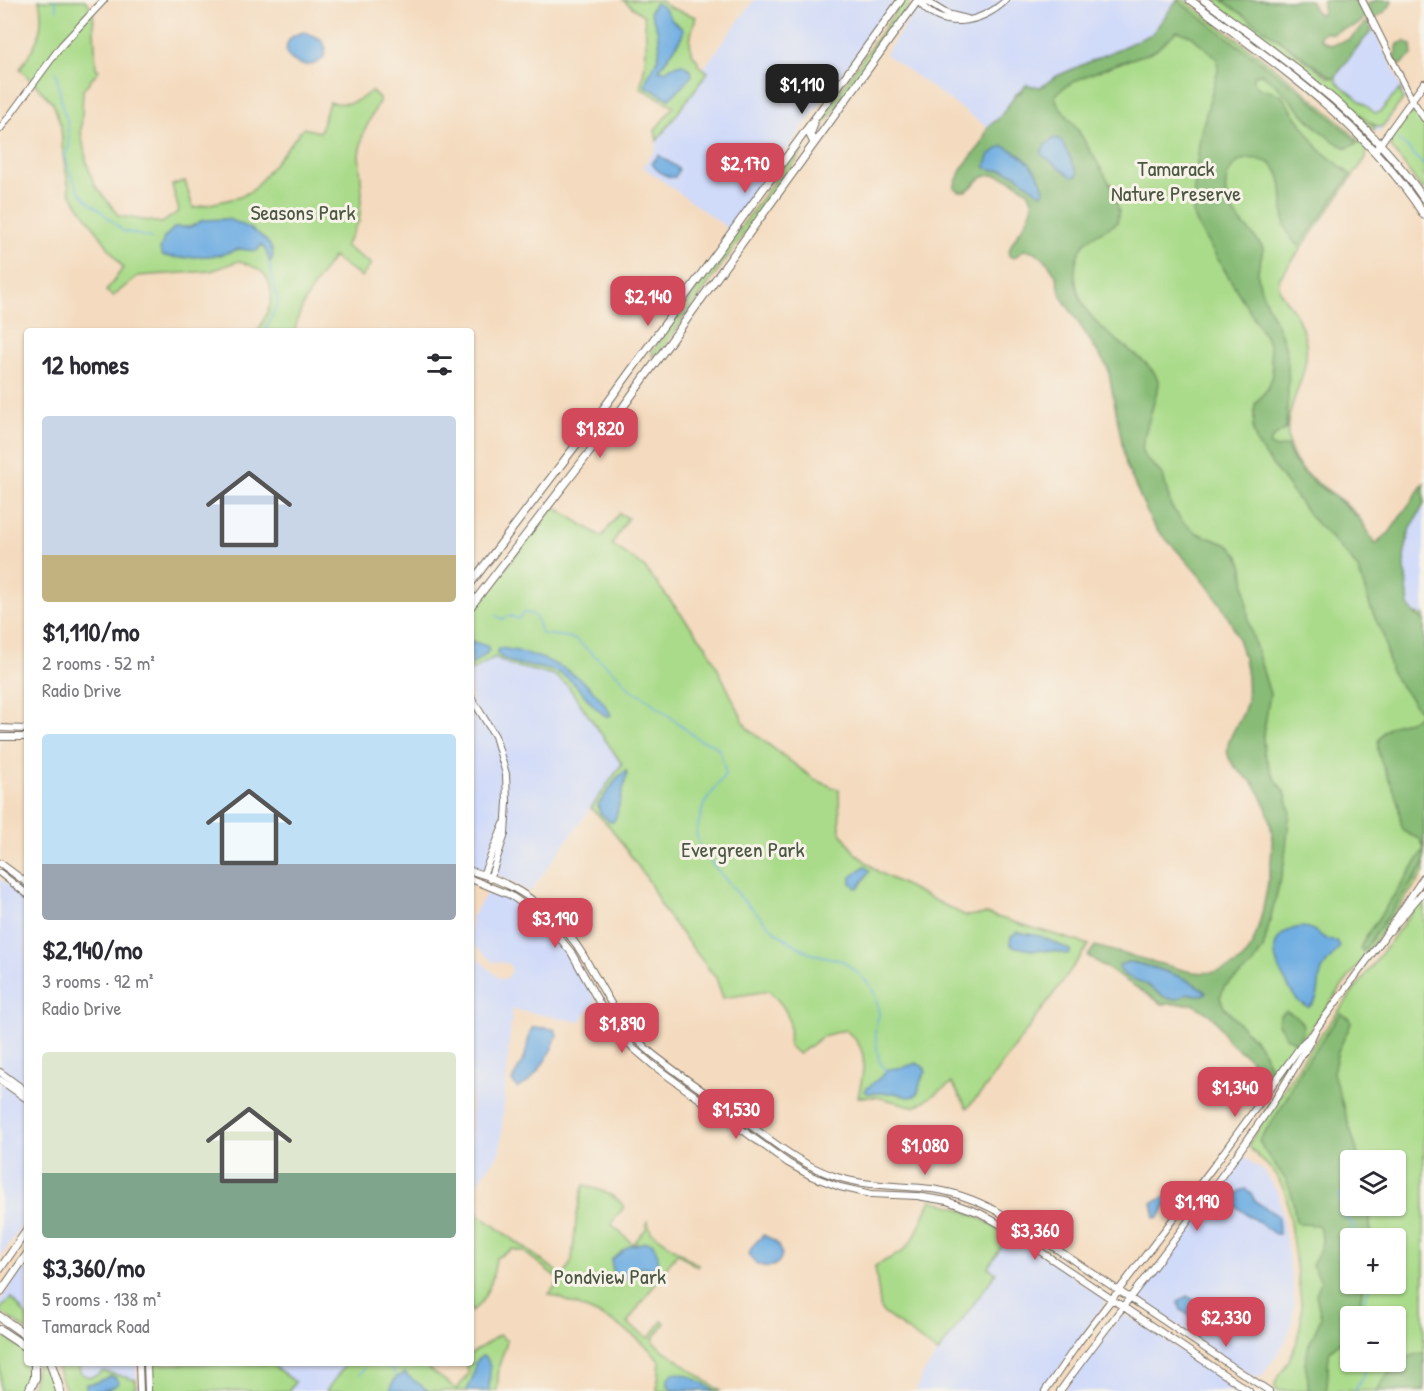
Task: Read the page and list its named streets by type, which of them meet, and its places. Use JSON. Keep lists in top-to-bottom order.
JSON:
{
  "parks": [
    "Tamarack Nature Preserve",
    "Seasons Park",
    "Evergreen Park",
    "Pondview Park"
  ],
  "page": {
    "price": [
      "$1,110",
      "$2,170",
      "$2,140",
      "$1,820",
      "$3,190",
      "$1,890",
      "$1,340",
      "$1,530",
      "$1,080",
      "$1,190",
      "$3,360",
      "$2,330"
    ],
    "heading": "12 homes",
    "list": [
      {
        "name": "$1,110/mo",
        "note": "2 rooms · 52 m² · Radio Drive"
      },
      {
        "name": "$2,140/mo",
        "note": "3 rooms · 92 m² · Radio Drive"
      },
      {
        "name": "$3,360/mo",
        "note": "5 rooms · 138 m² · Tamarack Road"
      }
    ],
    "map_buttons": ["+", "−"]
  }
}
